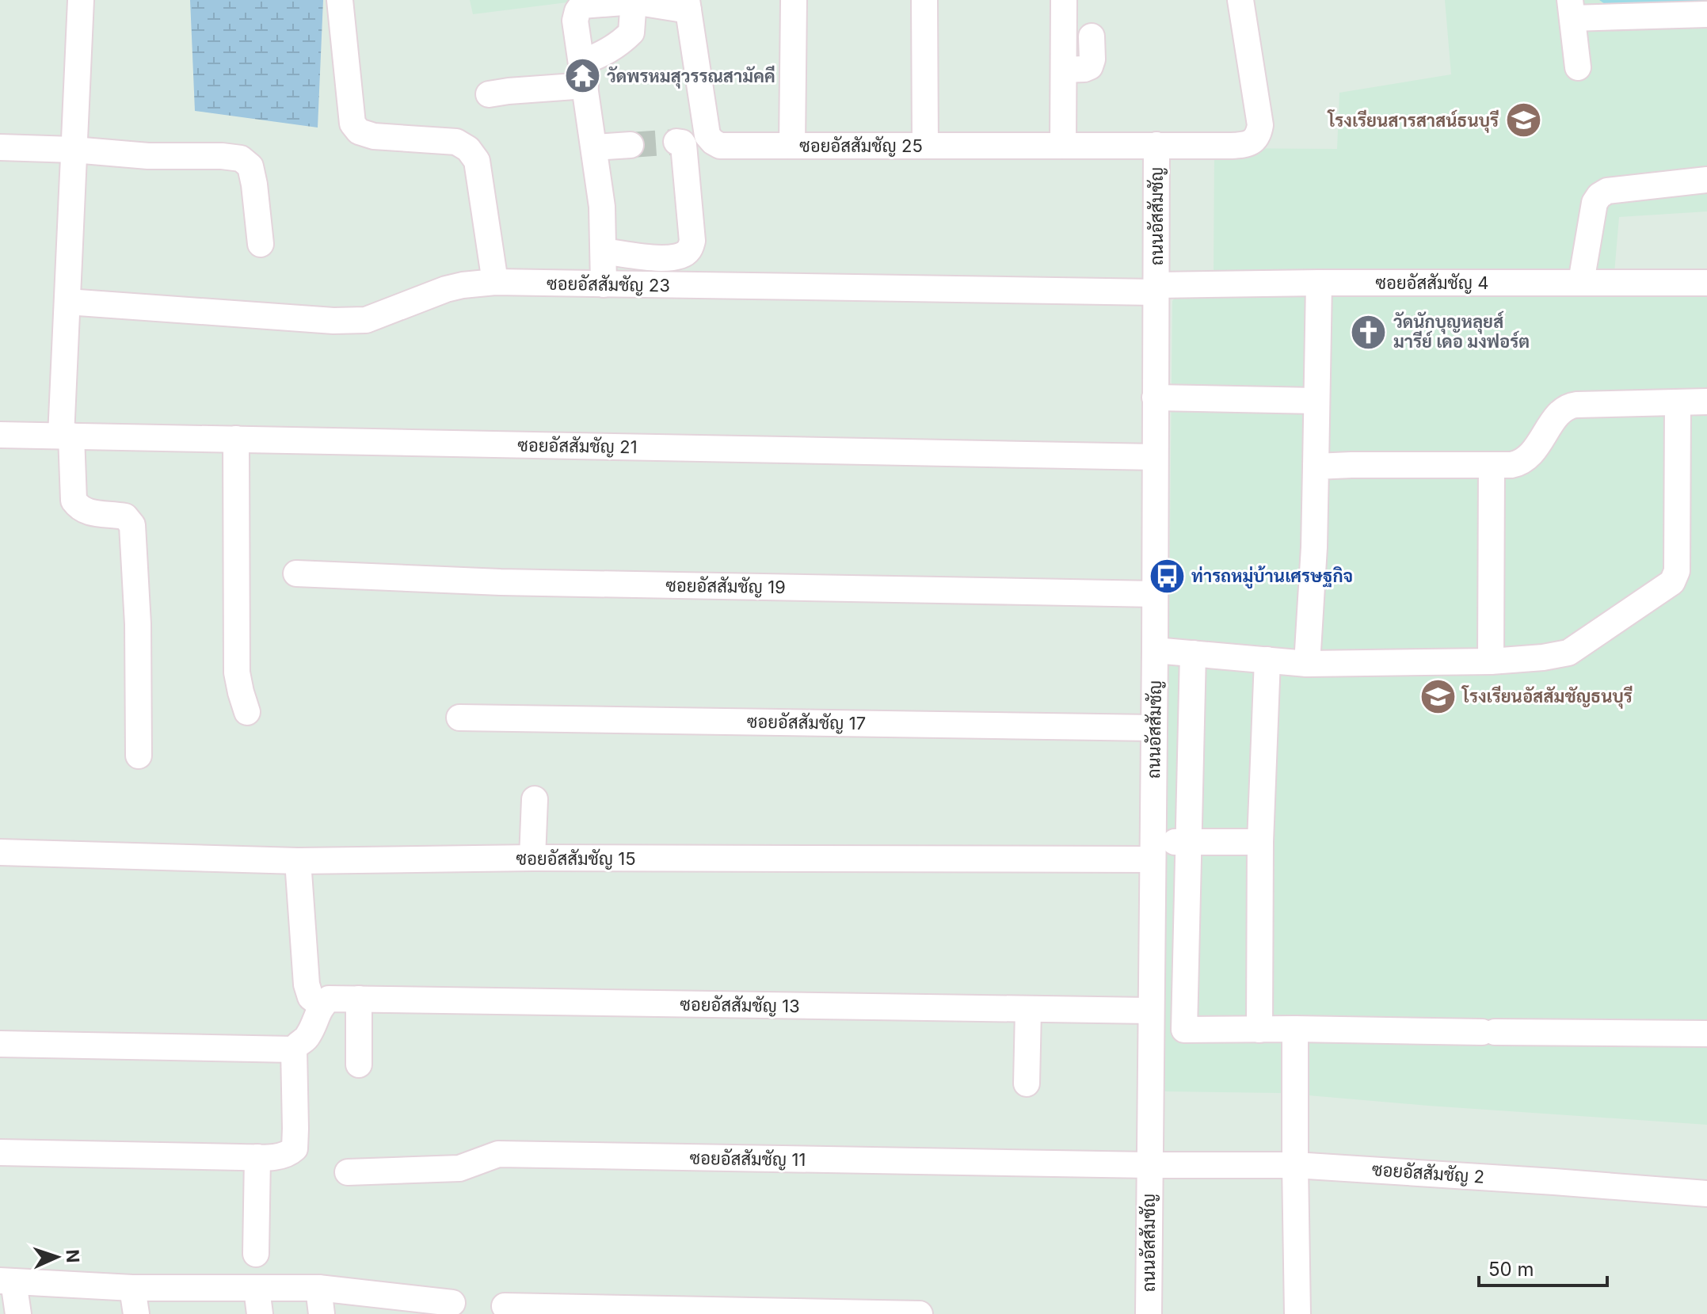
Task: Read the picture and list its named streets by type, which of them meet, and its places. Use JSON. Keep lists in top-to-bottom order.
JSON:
{
  "streets": {
    "street": [
      "ซอยอัสสัมชัญ 25",
      "ถนนอัสสัมชัญ",
      "ซอยอัสสัมชัญ 4",
      "ซอยอัสสัมชัญ 23",
      "ซอยอัสสัมชัญ 21",
      "ซอยอัสสัมชัญ 19",
      "ซอยอัสสัมชัญ 17",
      "ซอยอัสสัมชัญ 15",
      "ซอยอัสสัมชัญ 13",
      "ซอยอัสสัมชัญ 11",
      "ซอยอัสสัมชัญ 2"
    ]
  },
  "crossings": [
    ["ซอยอัสสัมชัญ 25", "ถนนอัสสัมชัญ"],
    ["ถนนอัสสัมชัญ", "ซอยอัสสัมชัญ 4"],
    ["ถนนอัสสัมชัญ", "ซอยอัสสัมชัญ 23"],
    ["ถนนอัสสัมชัญ", "ซอยอัสสัมชัญ 21"],
    ["ถนนอัสสัมชัญ", "ซอยอัสสัมชัญ 19"],
    ["ถนนอัสสัมชัญ", "ซอยอัสสัมชัญ 17"],
    ["ถนนอัสสัมชัญ", "ซอยอัสสัมชัญ 15"],
    ["ถนนอัสสัมชัญ", "ซอยอัสสัมชัญ 13"],
    ["ถนนอัสสัมชัญ", "ซอยอัสสัมชัญ 11"],
    ["ถนนอัสสัมชัญ", "ซอยอัสสัมชัญ 2"],
    ["ซอยอัสสัมชัญ 4", "ซอยอัสสัมชัญ 23"],
    ["ซอยอัสสัมชัญ 11", "ซอยอัสสัมชัญ 2"]
  ],
  "places": {
    "temple": ["วัดพรหมสุวรรณสามัคคี"],
    "school or university": ["โรงเรียนสารสาสน์ธนบุรี", "โรงเรียนอัสสัมชัญธนบุรี"],
    "church": ["วัดนักบุญหลุยส์ มารีย์ เดอ มงฟอร์ต"],
    "bus stop": ["ท่ารถหมู่บ้านเศรษฐกิจ"]
  },
  "scale_bar": "50 m",
  "north": "right"
}
